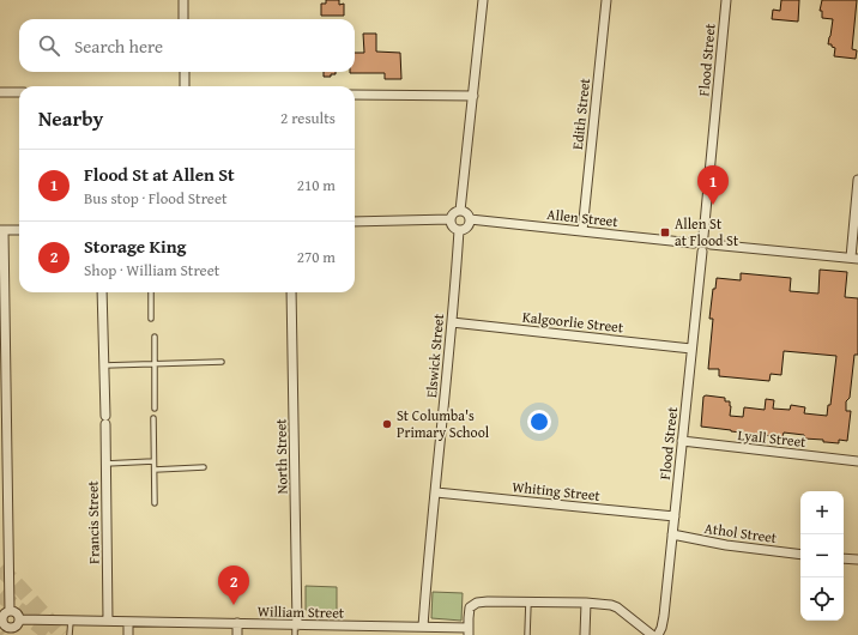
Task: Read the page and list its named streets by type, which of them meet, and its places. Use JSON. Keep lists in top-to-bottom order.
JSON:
{
  "streets": {
    "street": [
      "Flood Street",
      "Edith Street",
      "Allen Street",
      "Kalgoorlie Street",
      "Elswick Street",
      "Lyall Street",
      "North Street",
      "Whiting Street",
      "Francis Street",
      "Athol Street",
      "William Street"
    ]
  },
  "crossings": [
    ["Flood Street", "Allen Street"],
    ["Flood Street", "Kalgoorlie Street"],
    ["Flood Street", "Lyall Street"],
    ["Flood Street", "Whiting Street"],
    ["Flood Street", "Athol Street"],
    ["Edith Street", "Allen Street"],
    ["Allen Street", "Elswick Street"],
    ["Kalgoorlie Street", "Elswick Street"],
    ["Elswick Street", "Whiting Street"],
    ["Elswick Street", "William Street"],
    ["North Street", "William Street"],
    ["Francis Street", "William Street"]
  ],
  "places": {
    "transit": ["Allen St at Flood St"],
    "other": ["St Columba's Primary School"]
  },
  "page": {
    "search": "Search here",
    "heading": ["Nearby", "2 results"],
    "list": [
      {
        "mark": "1",
        "name": "Flood St at Allen St",
        "note": "Bus stop · Flood Street",
        "value": "210 m"
      },
      {
        "mark": "2",
        "name": "Storage King",
        "note": "Shop · William Street",
        "value": "270 m"
      }
    ],
    "pins": ["1", "2"],
    "map_buttons": ["+", "−"]
  }
}
